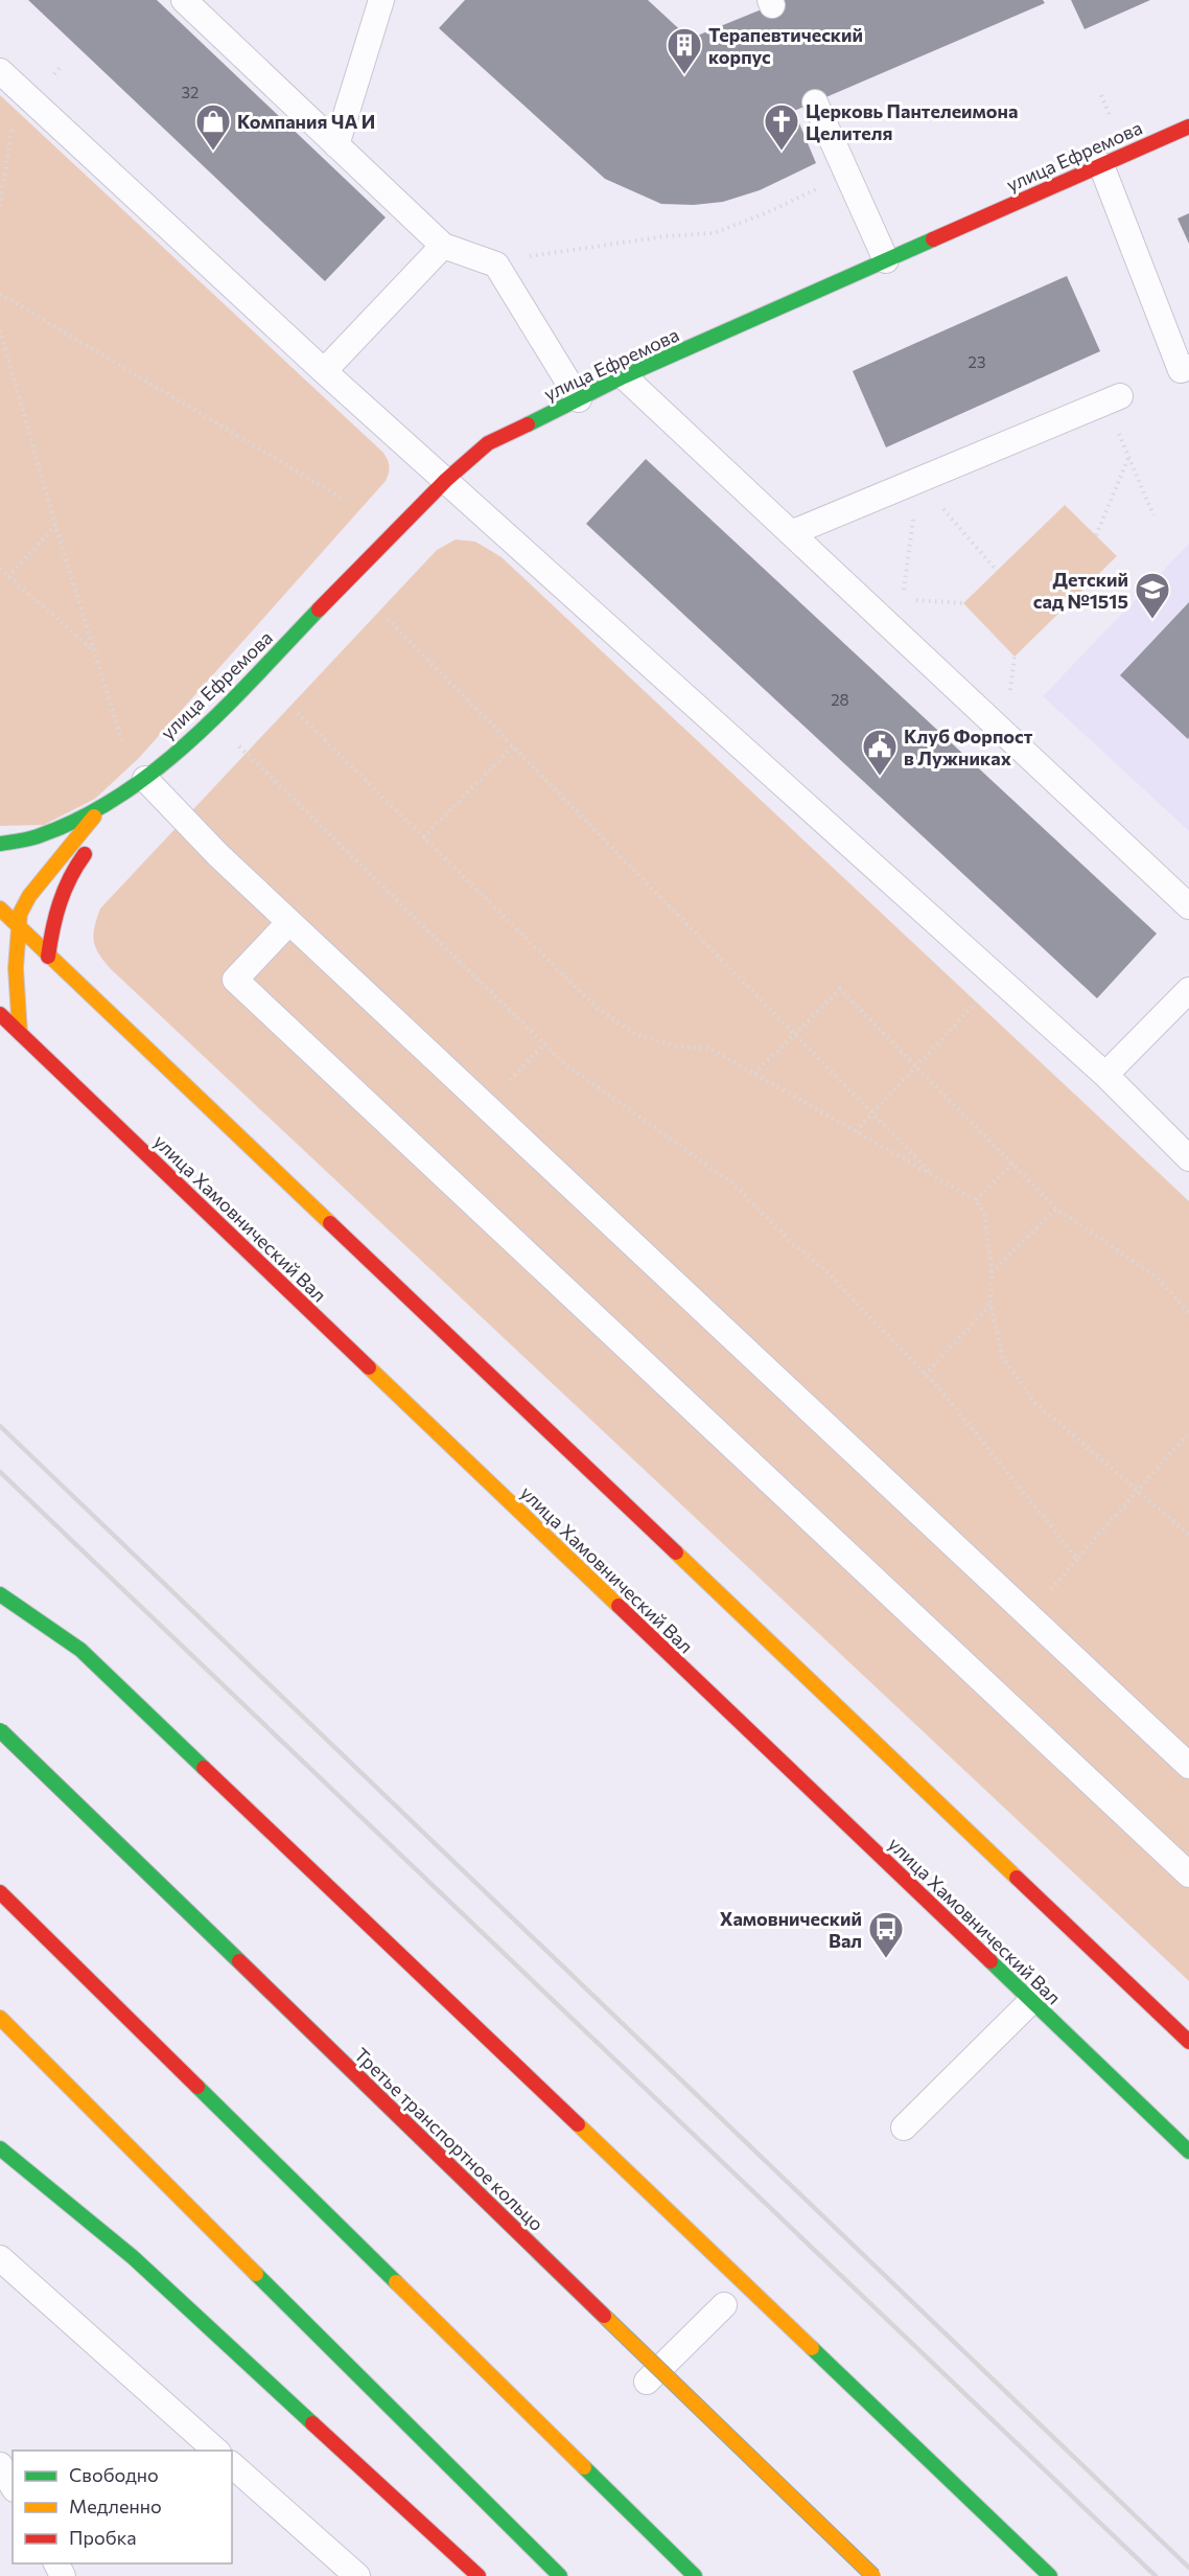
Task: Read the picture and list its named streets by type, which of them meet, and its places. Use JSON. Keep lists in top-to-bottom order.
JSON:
{
  "streets": {
    "main road": ["улица Ефремова", "улица Хамовнический Вал", "Третье транспортное кольцо"]
  },
  "crossings": [
    ["улица Ефремова", "улица Хамовнический Вал"]
  ],
  "places": {
    "building": ["Терапевтический корпус"],
    "shop": ["Компания ЧА И"],
    "church": ["Церковь Пантелеимона Целителя"],
    "school or university": ["Детский сад №1515"],
    "public building": ["Клуб Форпост в Лужниках"],
    "bus stop": ["Хамовнический Вал"]
  },
  "house_numbers": ["32", "23", "28"],
  "legend": ["Свободно", "Медленно", "Пробка"]
}
